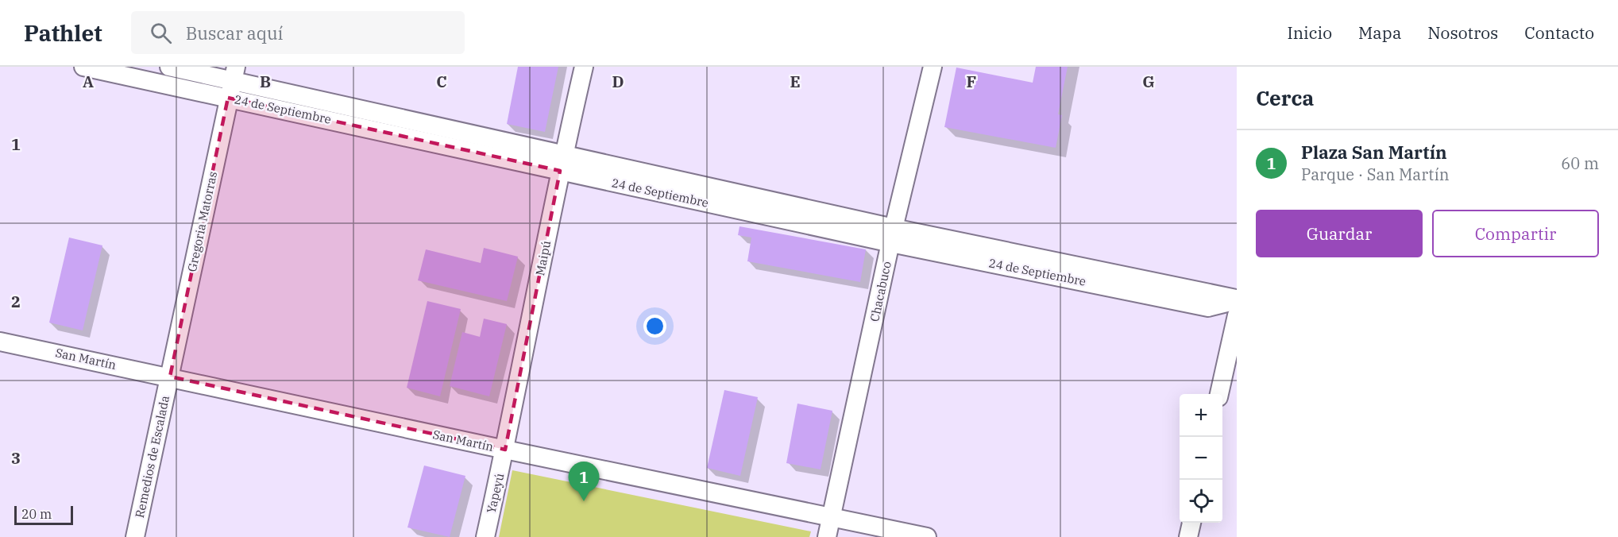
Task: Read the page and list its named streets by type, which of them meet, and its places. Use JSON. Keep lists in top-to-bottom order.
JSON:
{
  "streets": {
    "street": [
      "24 de Septiembre",
      "Gregoria Matorras",
      "Maipú",
      "Chacabuco",
      "San Martín",
      "Remedios de Escalada",
      "Yapeyú"
    ]
  },
  "crossings": [
    ["24 de Septiembre", "Gregoria Matorras"],
    ["24 de Septiembre", "Maipú"],
    ["24 de Septiembre", "Chacabuco"],
    ["Gregoria Matorras", "San Martín"],
    ["Gregoria Matorras", "Remedios de Escalada"],
    ["Maipú", "San Martín"],
    ["Maipú", "Yapeyú"],
    ["Chacabuco", "San Martín"],
    ["San Martín", "Remedios de Escalada"],
    ["San Martín", "Yapeyú"]
  ],
  "scale_bar": "20 m",
  "page": {
    "header": "Pathlet",
    "search": "Buscar aquí",
    "nav": [
      "Inicio",
      "Mapa",
      "Nosotros",
      "Contacto"
    ],
    "heading": "Cerca",
    "list": [
      {
        "mark": "1",
        "name": "Plaza San Martín",
        "note": "Parque · San Martín",
        "value": "60 m"
      }
    ],
    "buttons": ["Guardar", "Compartir"],
    "map_buttons": ["+", "−"],
    "pins": "1",
    "scale": "20 m"
  },
  "grid": {
    "columns": [
      "A",
      "B",
      "C",
      "D",
      "E",
      "F",
      "G"
    ],
    "rows": ["1", "2", "3"]
  }
}
